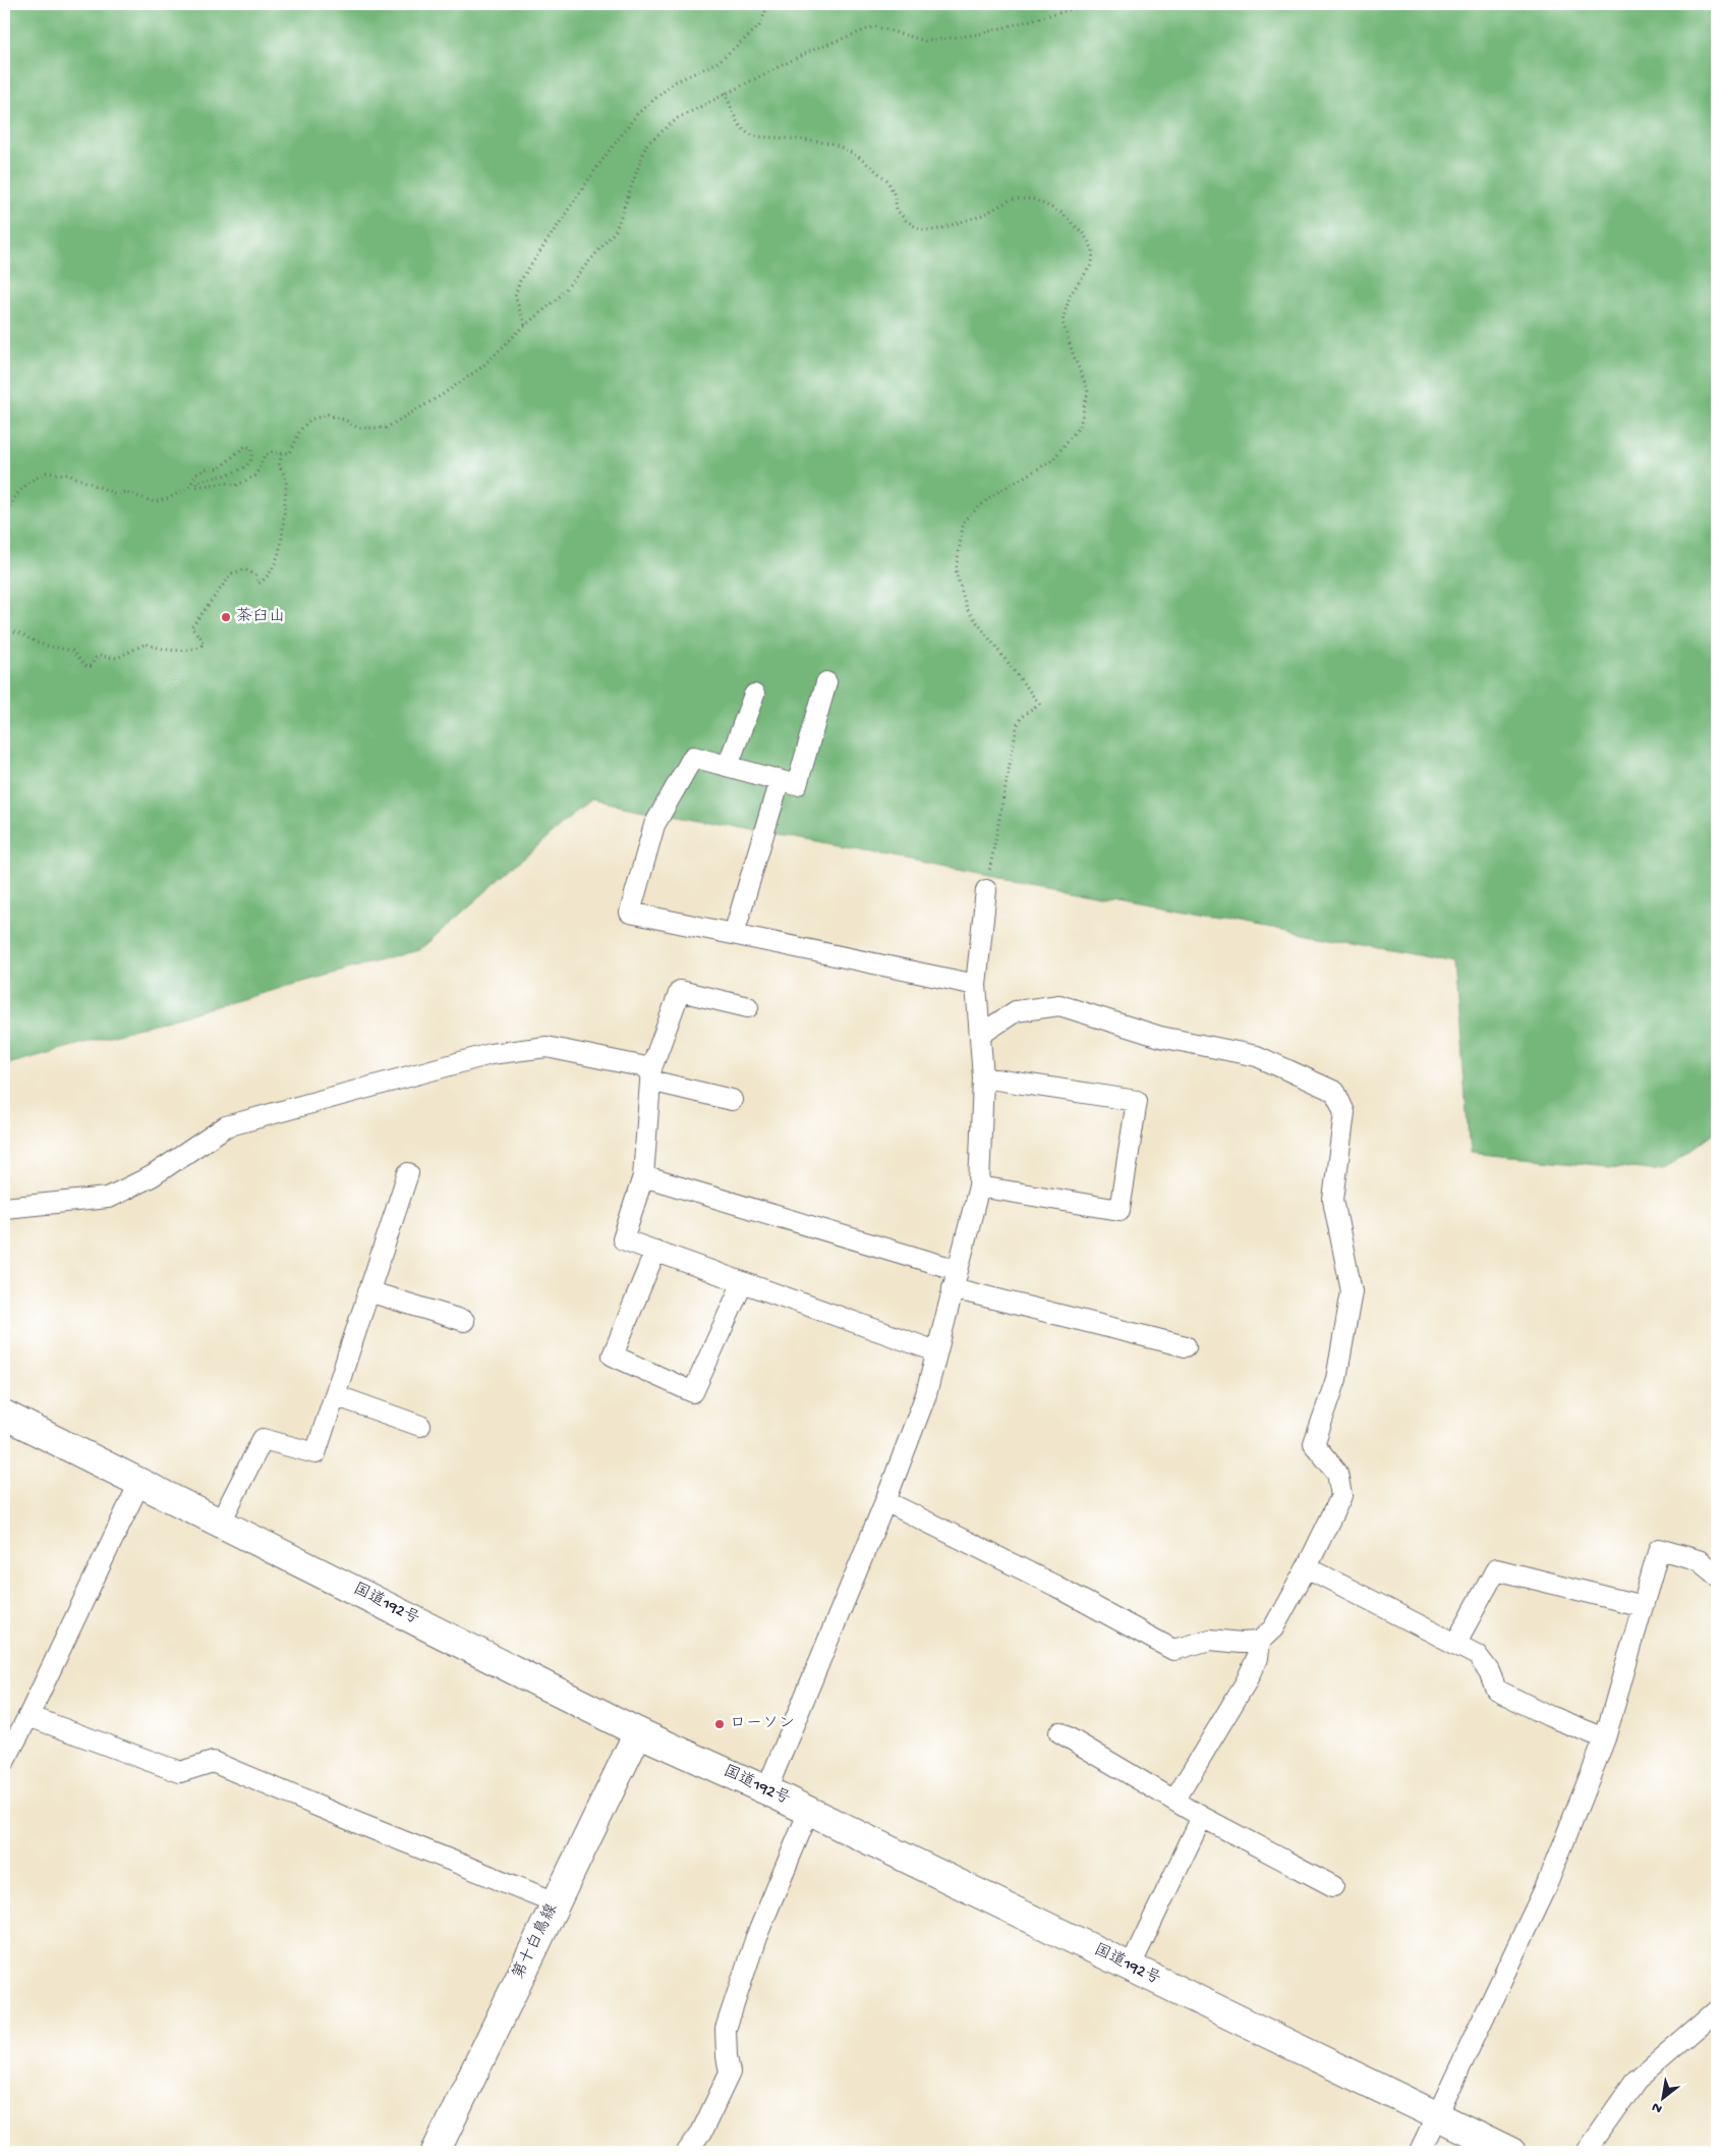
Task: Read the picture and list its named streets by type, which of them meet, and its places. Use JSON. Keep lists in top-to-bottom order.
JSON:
{
  "streets": {
    "main road": ["国道192号", "第十白鳥線"]
  },
  "crossings": [
    ["国道192号", "第十白鳥線"]
  ],
  "places": ["茶臼山", "ローソン"],
  "north": "bottom left"
}
